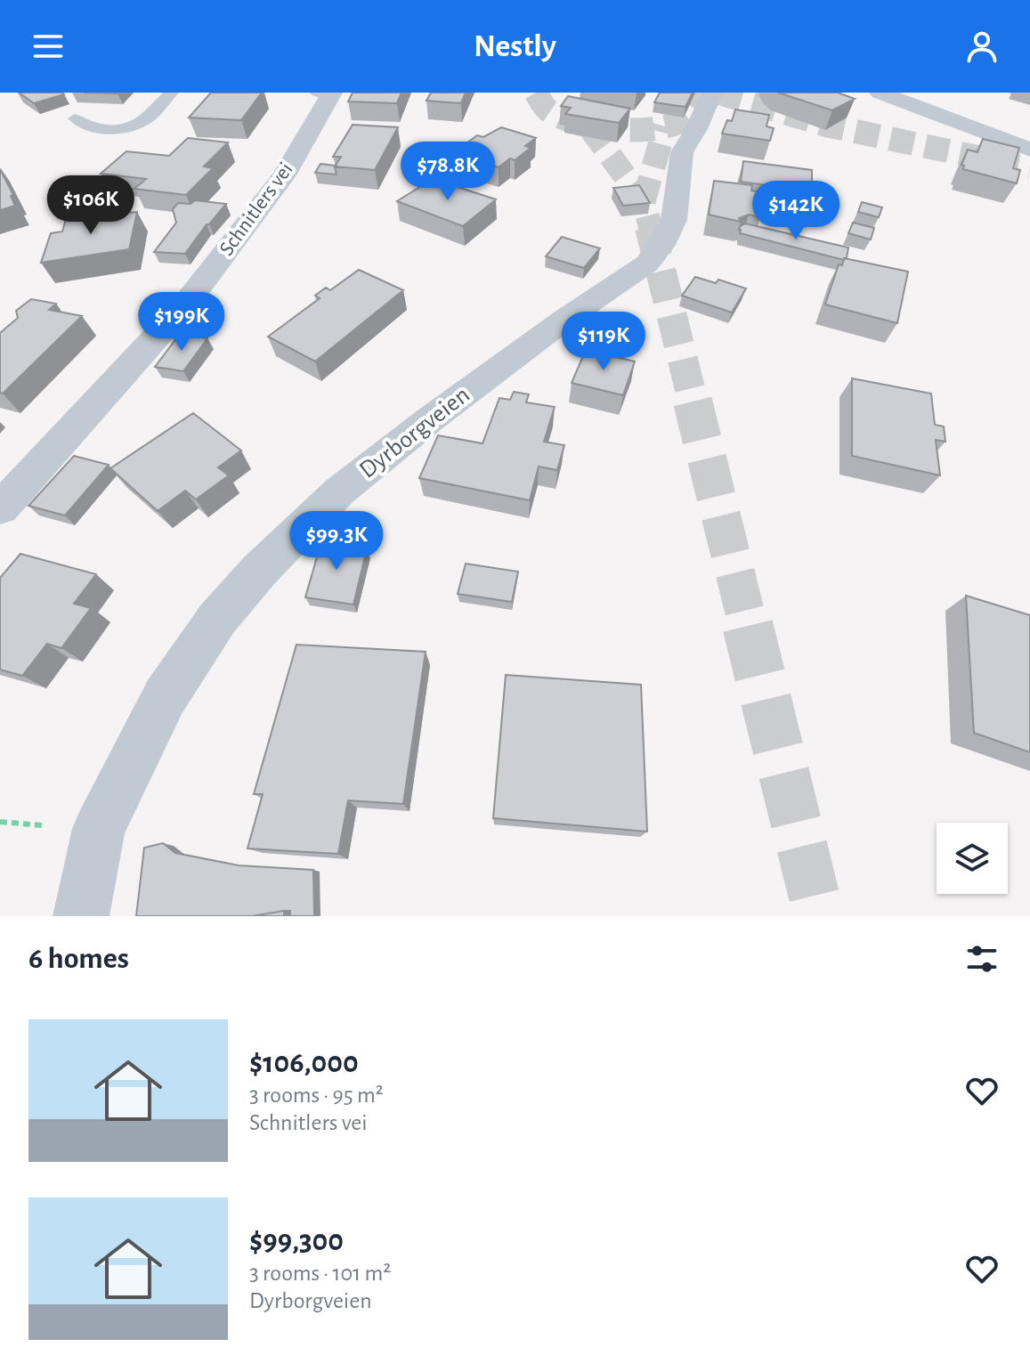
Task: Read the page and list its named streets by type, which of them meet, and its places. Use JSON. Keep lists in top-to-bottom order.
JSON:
{
  "streets": {
    "street": ["Schnitlers vei", "Dyrborgveien"]
  },
  "page": {
    "header": "Nestly",
    "price": [
      "$78.8K",
      "$106K",
      "$142K",
      "$199K",
      "$119K",
      "$99.3K"
    ],
    "heading": "6 homes",
    "list": [
      {
        "name": "$106,000",
        "note": "3 rooms · 95 m² · Schnitlers vei"
      },
      {
        "name": "$99,300",
        "note": "3 rooms · 101 m² · Dyrborgveien"
      }
    ]
  }
}
